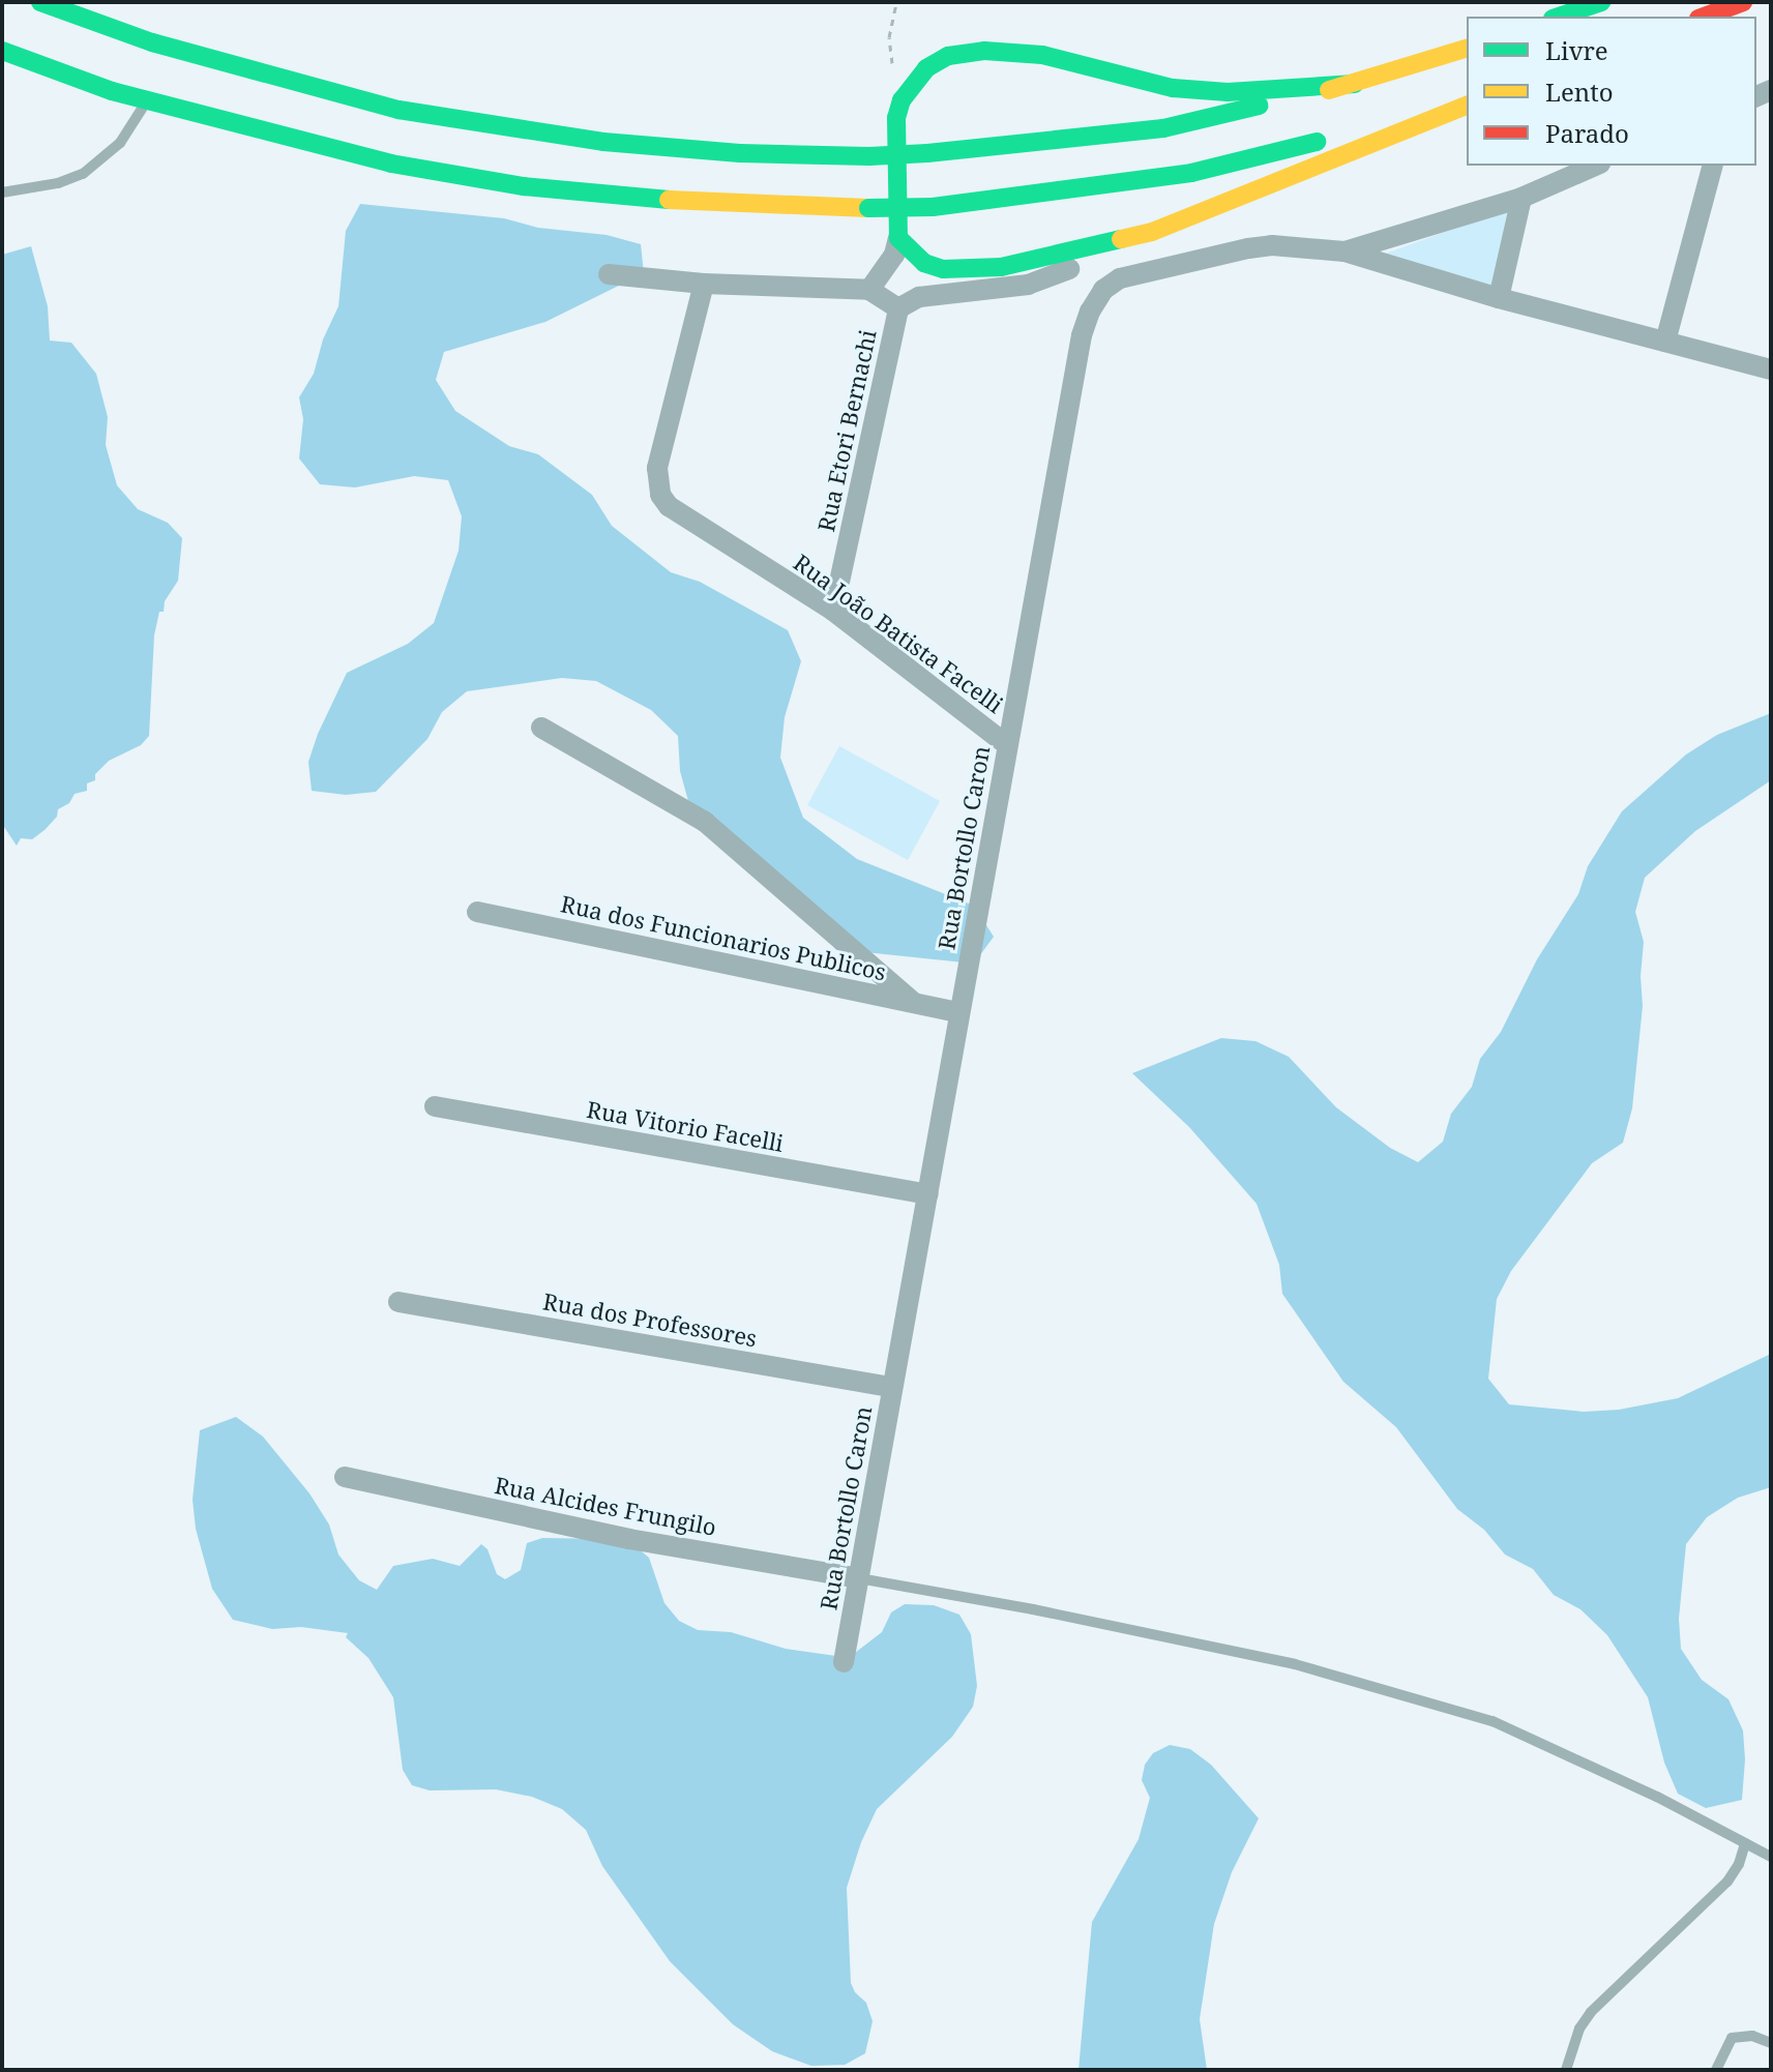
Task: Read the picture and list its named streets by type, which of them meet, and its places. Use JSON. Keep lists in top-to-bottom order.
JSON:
{
  "streets": {
    "street": [
      "Rua Etori Bernachi",
      "Rua João Batista Facelli",
      "Rua Bortollo Caron",
      "Rua dos Funcionarios Publicos",
      "Rua Vitorio Facelli",
      "Rua dos Professores",
      "Rua Alcides Frungilo"
    ]
  },
  "crossings": [
    ["Rua Etori Bernachi", "Rua João Batista Facelli"],
    ["Rua João Batista Facelli", "Rua Bortollo Caron"],
    ["Rua Bortollo Caron", "Rua dos Funcionarios Publicos"],
    ["Rua Bortollo Caron", "Rua Vitorio Facelli"],
    ["Rua Bortollo Caron", "Rua dos Professores"],
    ["Rua Bortollo Caron", "Rua Alcides Frungilo"]
  ],
  "legend": ["Livre", "Lento", "Parado"]
}
